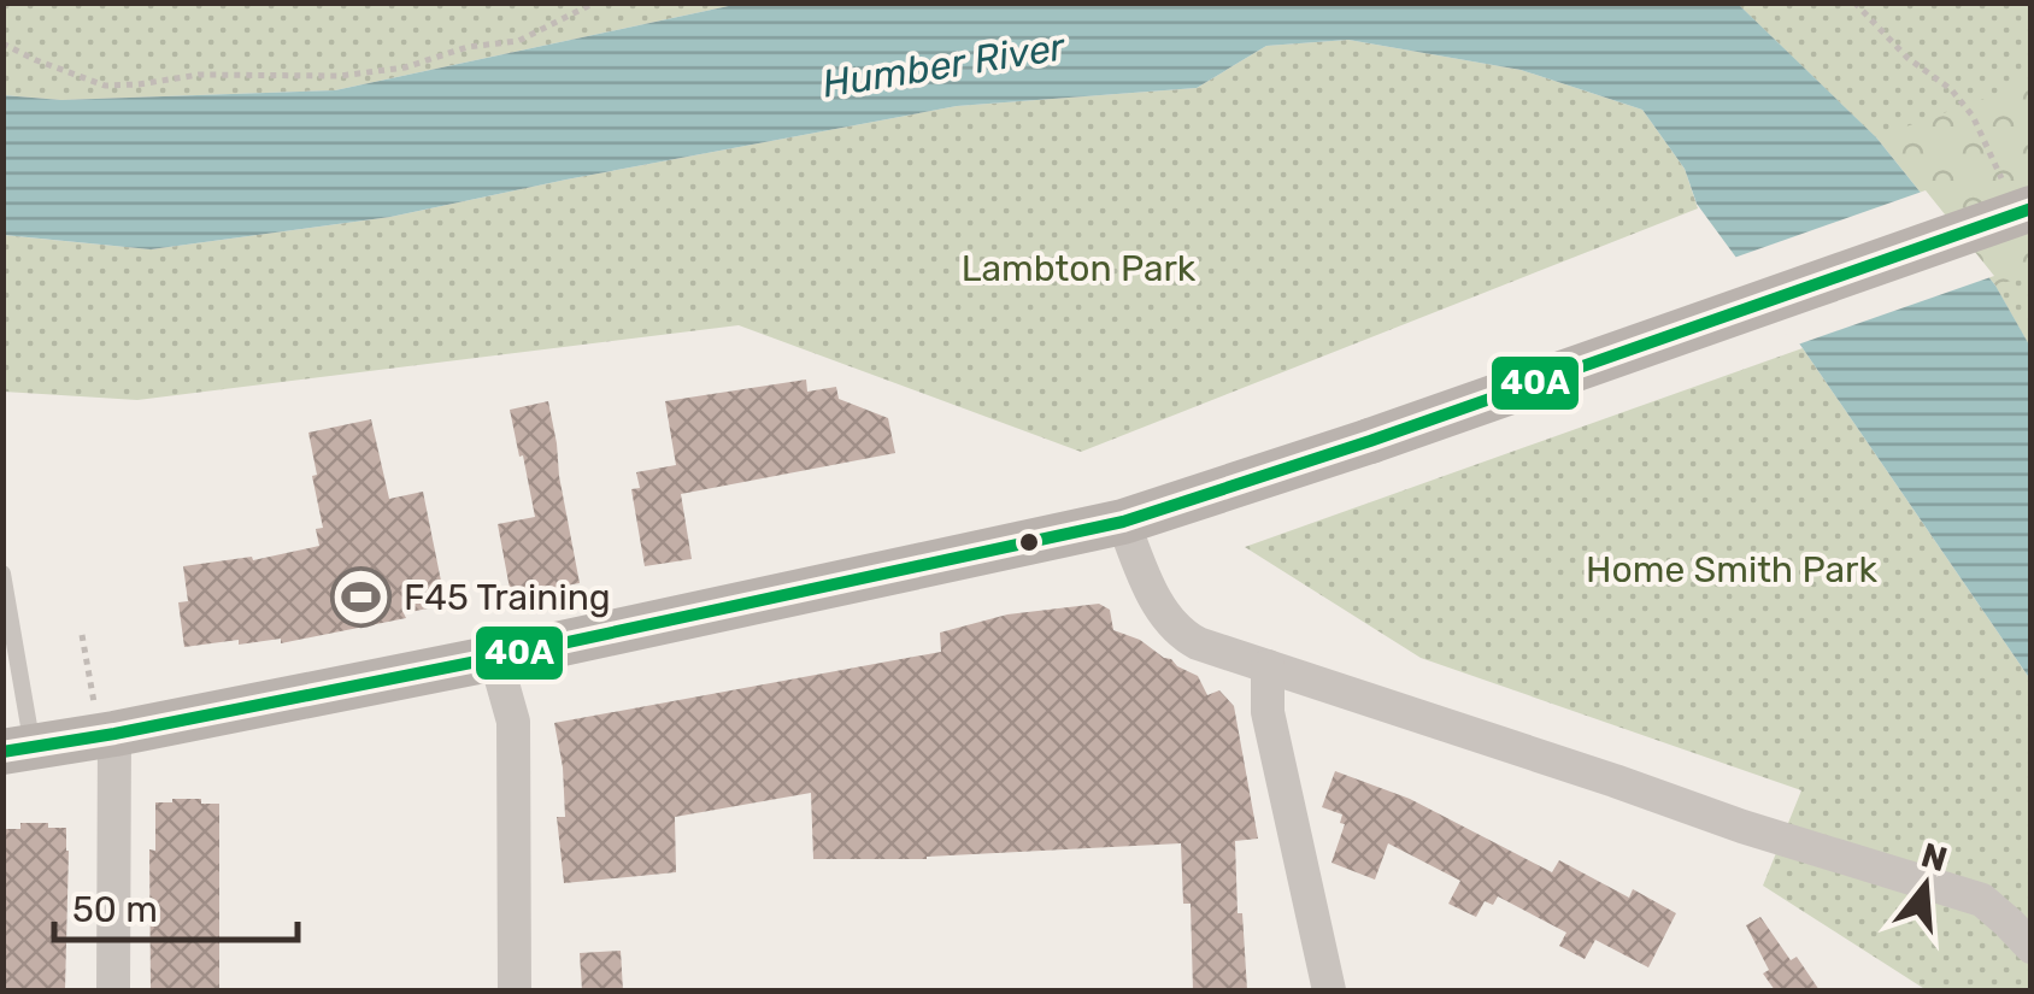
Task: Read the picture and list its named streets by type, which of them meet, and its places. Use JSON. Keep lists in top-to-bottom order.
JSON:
{
  "water": ["Humber River"],
  "parks": ["Lambton Park", "Home Smith Park"],
  "places": {
    "sports": ["F45 Training"]
  },
  "lines": ["transit line 40A"],
  "scale_bar": "50 m",
  "north": "top"
}
